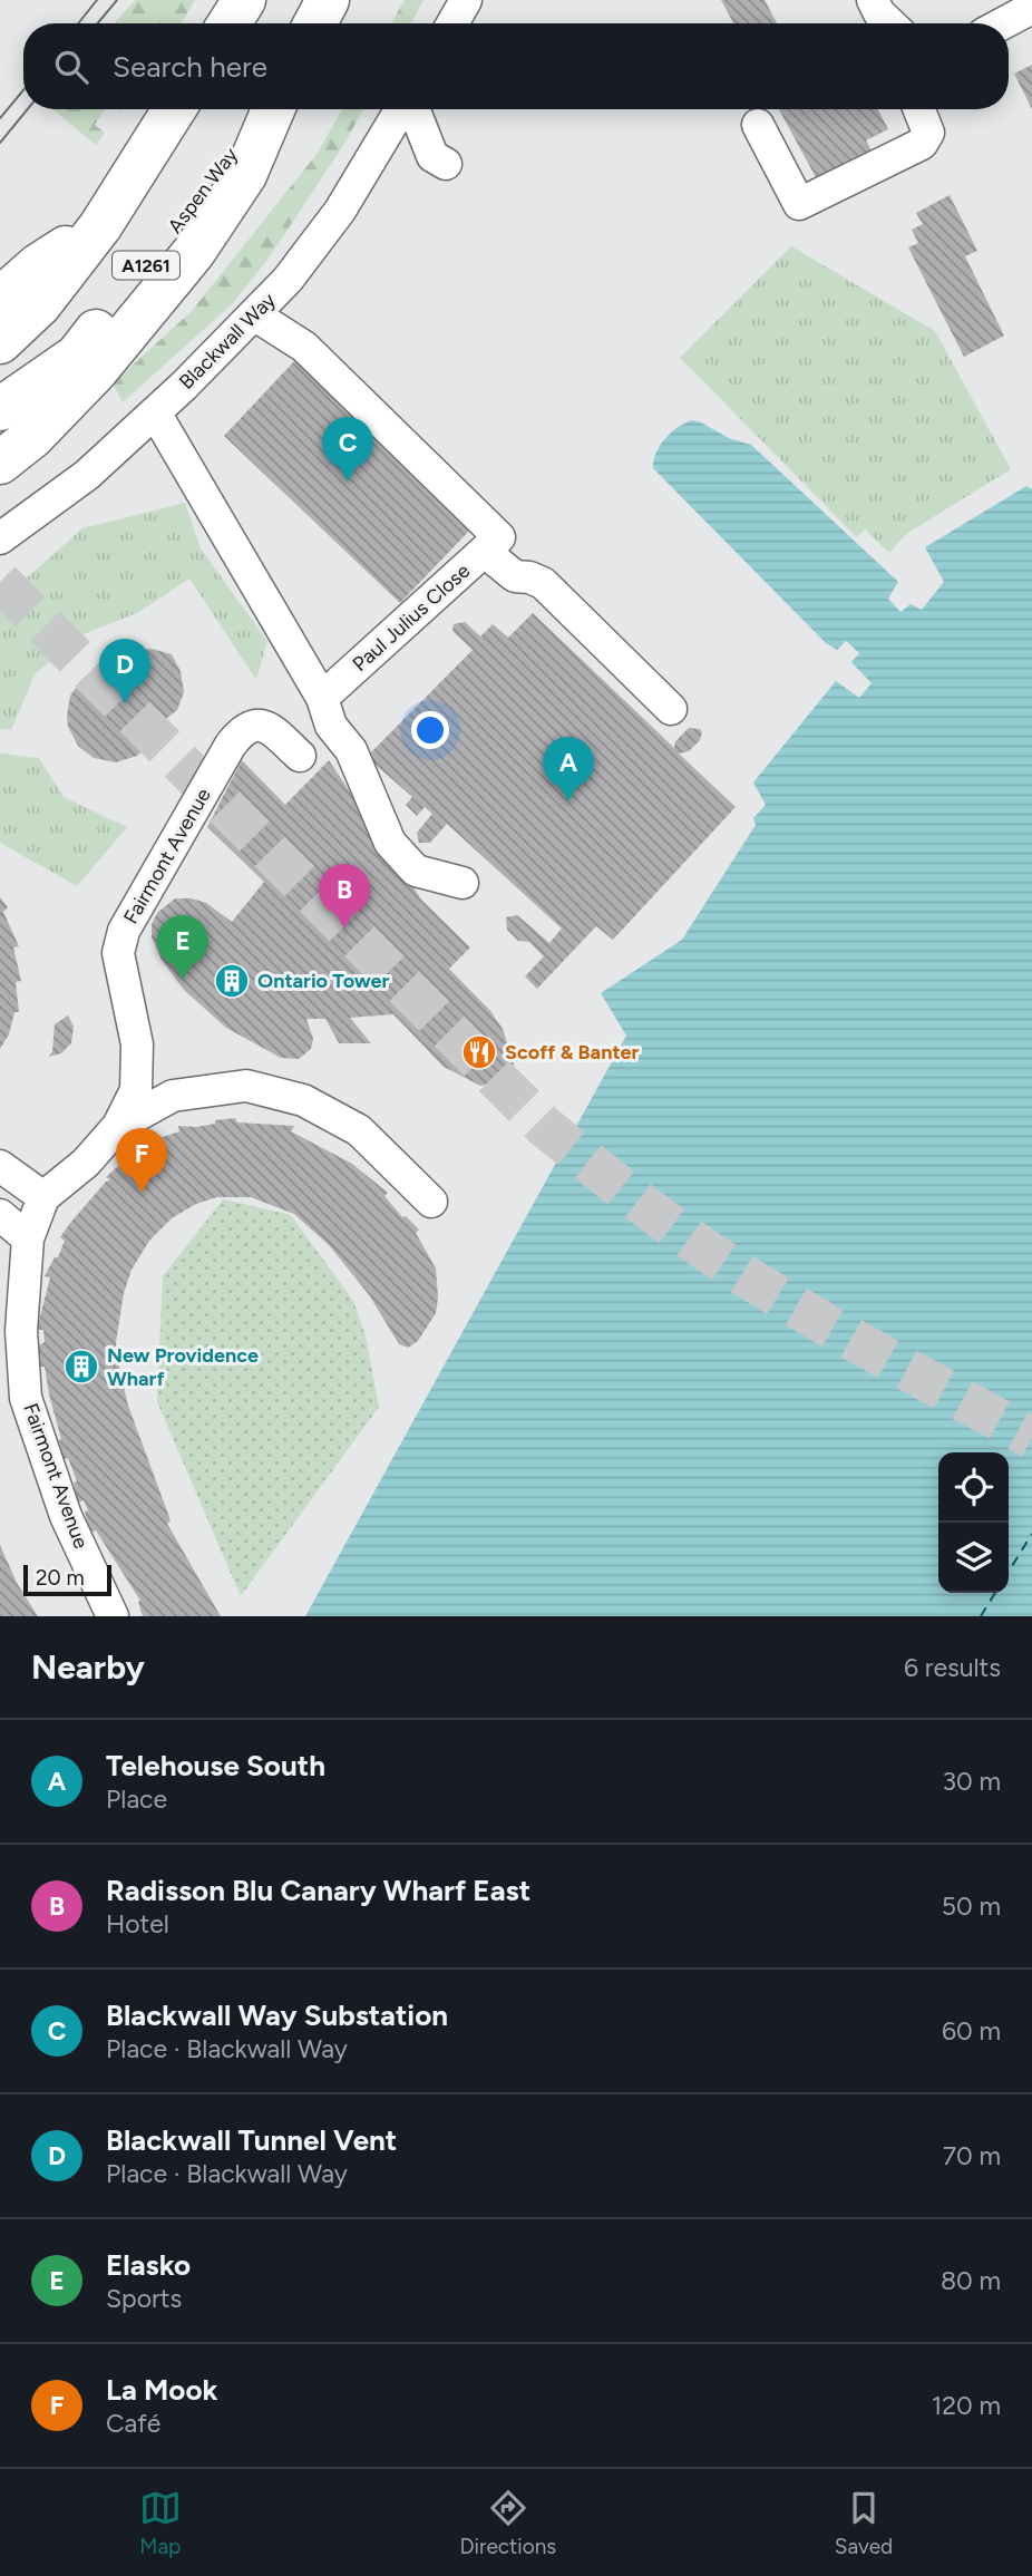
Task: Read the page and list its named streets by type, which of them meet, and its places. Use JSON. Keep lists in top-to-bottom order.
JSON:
{
  "streets": {
    "highway": ["Aspen Way", "A1261"],
    "street": ["Blackwall Way", "Paul Julius Close", "Fairmont Avenue"]
  },
  "crossings": [
    ["Blackwall Way", "Paul Julius Close"]
  ],
  "places": {
    "building": ["Ontario Tower", "New Providence Wharf"],
    "restaurant": ["Scoff & Banter"]
  },
  "scale_bar": "20 m",
  "page": {
    "search": "Search here",
    "pins": [
      "C",
      "D",
      "A",
      "B",
      "E",
      "F"
    ],
    "scale": "20 m",
    "heading": ["Nearby", "6 results"],
    "list": [
      {
        "mark": "A",
        "name": "Telehouse South",
        "note": "Place",
        "value": "30 m"
      },
      {
        "mark": "B",
        "name": "Radisson Blu Canary Wharf East",
        "note": "Hotel",
        "value": "50 m"
      },
      {
        "mark": "C",
        "name": "Blackwall Way Substation",
        "note": "Place · Blackwall Way",
        "value": "60 m"
      },
      {
        "mark": "D",
        "name": "Blackwall Tunnel Vent",
        "note": "Place · Blackwall Way",
        "value": "70 m"
      },
      {
        "mark": "E",
        "name": "Elasko",
        "note": "Sports",
        "value": "80 m"
      },
      {
        "mark": "F",
        "name": "La Mook",
        "note": "Café",
        "value": "120 m"
      }
    ],
    "nav": ["Map", "Directions", "Saved"]
  }
}
